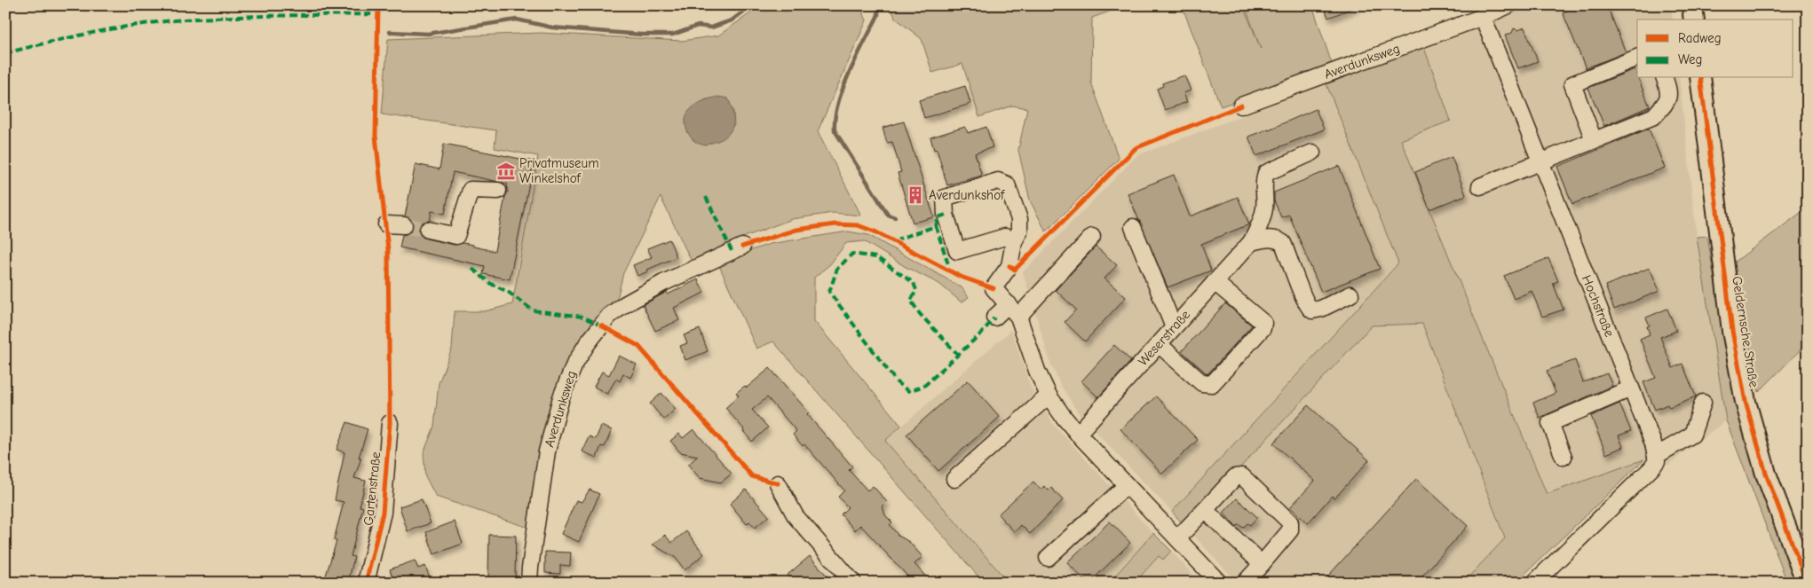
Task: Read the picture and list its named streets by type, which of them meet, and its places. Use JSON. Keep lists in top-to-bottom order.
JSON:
{
  "streets": {
    "main road": ["Geldernsche Straße"],
    "street": [
      "Averdunksweg",
      "Hochstraße",
      "Weserstraße",
      "Gartenstraße"
    ]
  },
  "crossings": [
    ["Averdunksweg", "Hochstraße"]
  ],
  "places": {
    "museum": ["Privatmuseum Winkelshof"],
    "building": ["Averdunkshof"]
  },
  "legend": ["Radweg", "Weg"]
}
